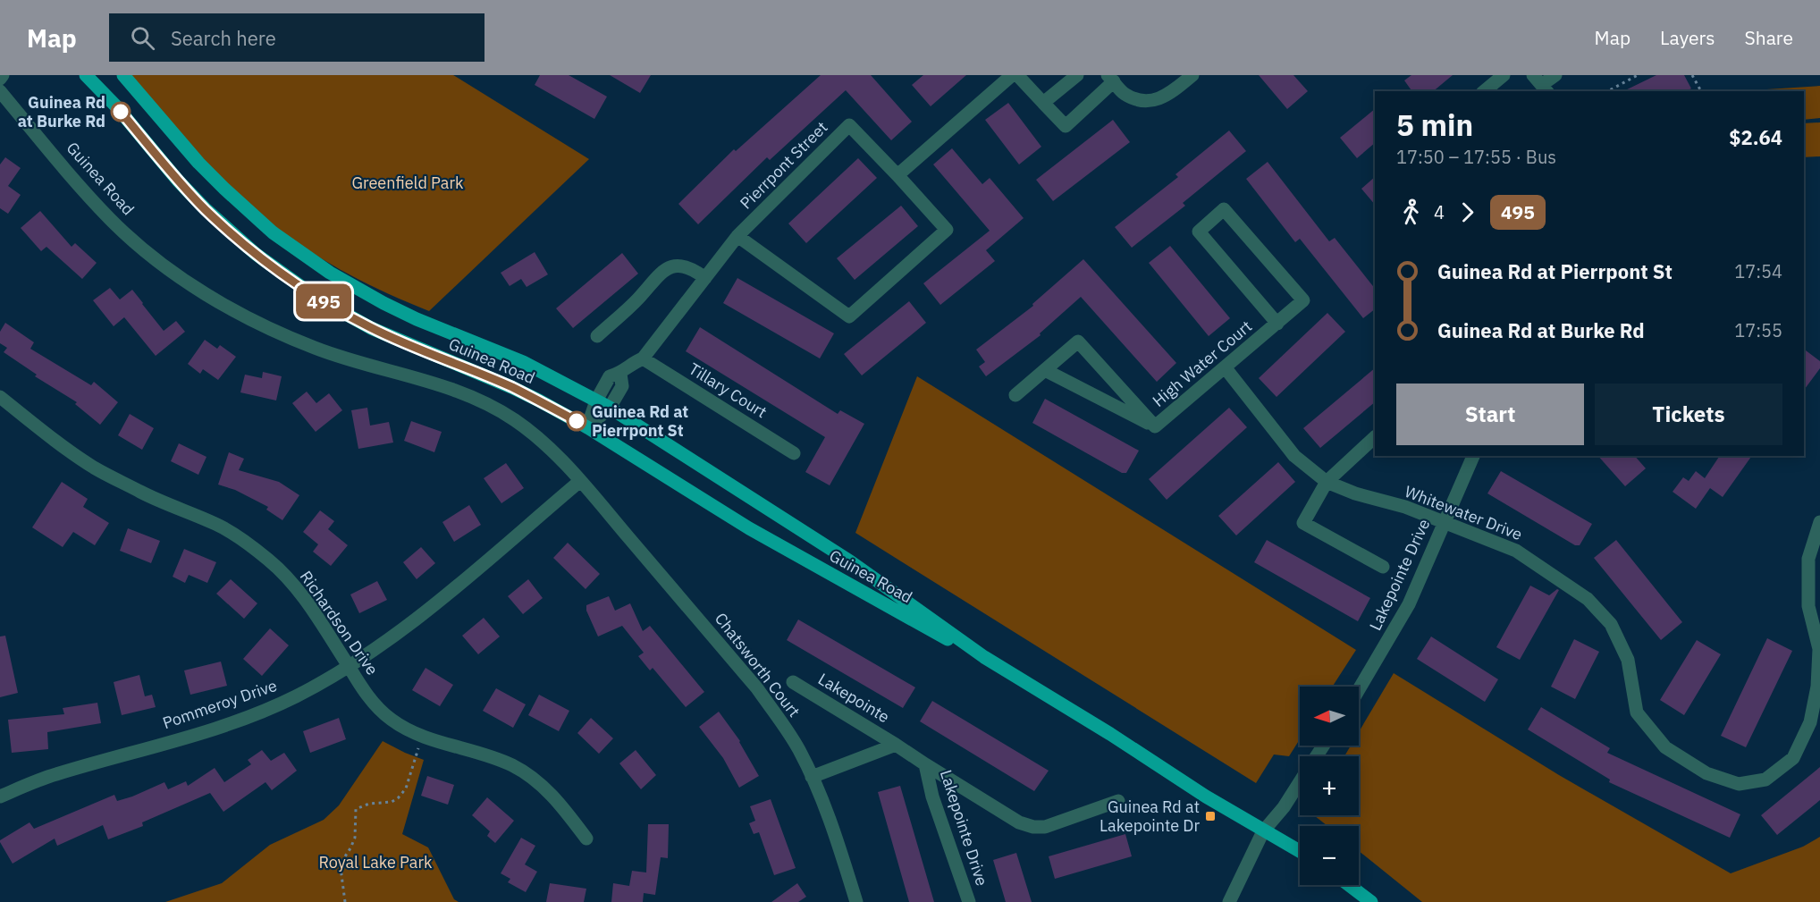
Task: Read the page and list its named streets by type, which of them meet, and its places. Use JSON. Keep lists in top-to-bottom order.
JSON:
{
  "streets": {
    "main road": ["Guinea Road"],
    "street": [
      "Pierrpont Street",
      "High Water Court",
      "Tillary Court",
      "Whitewater Drive",
      "Lakepointe Drive",
      "Richardson Drive",
      "Chatsworth Court",
      "Lakepointe",
      "Pommeroy Drive"
    ]
  },
  "crossings": [
    ["Pierrpont Street", "Guinea Road"],
    ["Pierrpont Street", "Tillary Court"],
    ["Guinea Road", "Chatsworth Court"],
    ["Guinea Road", "Pommeroy Drive"],
    ["High Water Court", "Whitewater Drive"],
    ["Whitewater Drive", "Lakepointe Drive"],
    ["Lakepointe Drive", "Lakepointe"],
    ["Richardson Drive", "Pommeroy Drive"],
    ["Chatsworth Court", "Pommeroy Drive"]
  ],
  "parks": ["Greenfield Park", "Royal Lake Park"],
  "places": {
    "other": ["Guinea Rd at Burke Rd", "Guinea Rd at Pierrpont St"],
    "transit": ["Guinea Rd at Lakepointe Dr"]
  },
  "lines": ["bus line 495"],
  "north": "left",
  "page": {
    "header": "Map",
    "search": "Search here",
    "nav": ["Map", "Layers", "Share"],
    "on_map": "495",
    "heading": ["5 min", "17:50 – 17:55 · Bus", "$2.64"],
    "legs": ["4", "495"],
    "list": [
      {
        "name": "Guinea Rd at Pierrpont St",
        "value": "17:54"
      },
      {
        "name": "Guinea Rd at Burke Rd",
        "value": "17:55"
      }
    ],
    "buttons": ["Start", "Tickets"],
    "map_buttons": ["+", "−"]
  }
}
